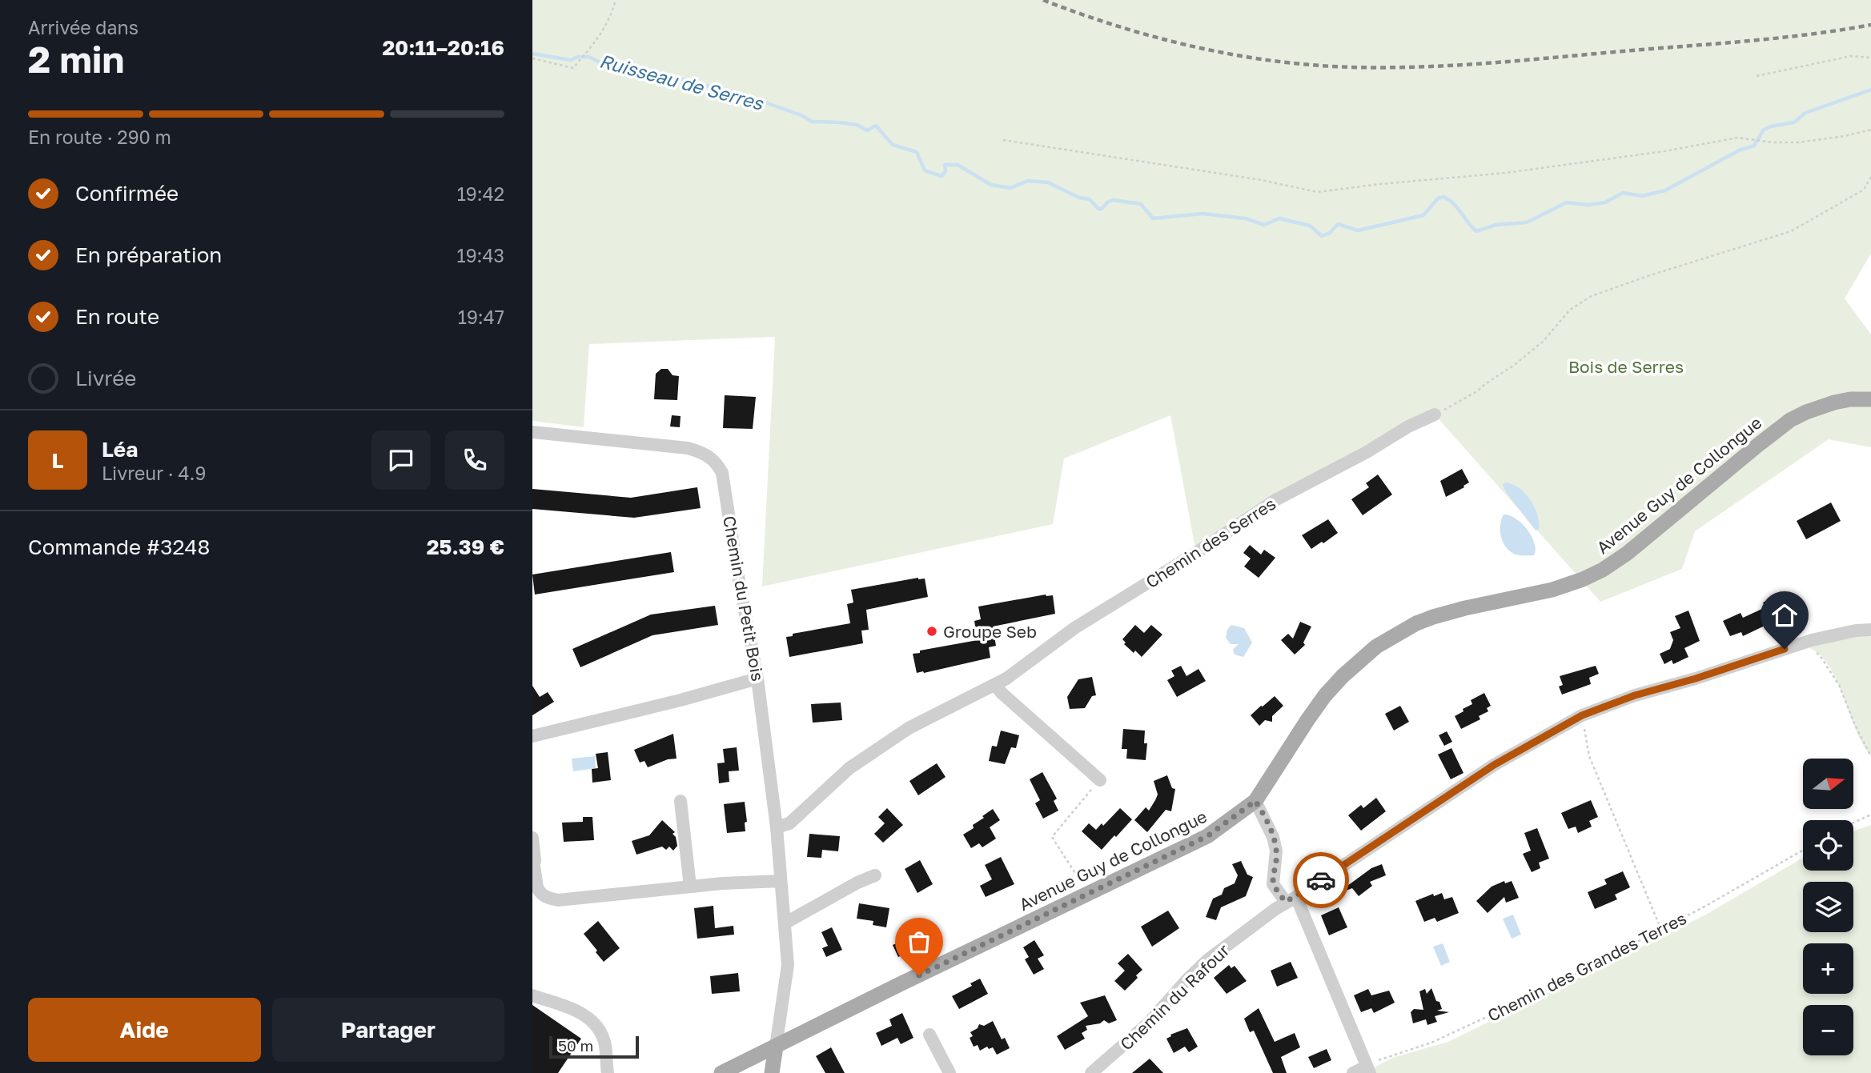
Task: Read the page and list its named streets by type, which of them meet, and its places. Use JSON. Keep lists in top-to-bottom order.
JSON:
{
  "streets": {
    "main road": ["Avenue Guy de Collongue"],
    "street": ["Chemin des Serres", "Chemin du Petit Bois", "Chemin du Rafour"],
    "path": ["Chemin des Grandes Terres"]
  },
  "crossings": [
    ["Avenue Guy de Collongue", "Chemin du Petit Bois"],
    ["Chemin des Serres", "Chemin du Petit Bois"]
  ],
  "water": ["Ruisseau de Serres"],
  "parks": ["Bois de Serres"],
  "places": ["Groupe Seb"],
  "scale_bar": "50 m",
  "north": "right",
  "page": {
    "heading": ["2 min", "Arrivée dans", "20:11–20:16"],
    "panel": [
      "Léa",
      "Livreur · 4.9",
      "Commande #3248",
      "25.39 €"
    ],
    "bar": "En route · 290 m",
    "list": [
      ["Confirmée", "19:42"],
      ["En préparation", "19:43"],
      ["En route", "19:47"],
      "Livrée"
    ],
    "round": "L",
    "map_buttons": ["+", "−"],
    "buttons": ["Aide", "Partager"],
    "scale": "50 m"
  }
}
